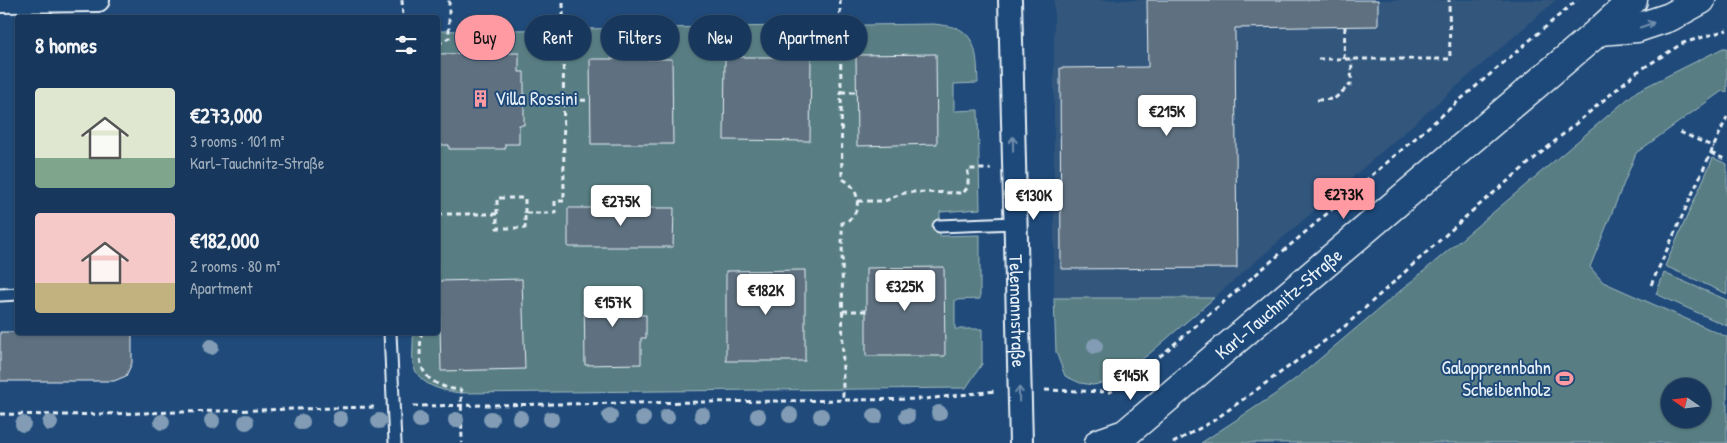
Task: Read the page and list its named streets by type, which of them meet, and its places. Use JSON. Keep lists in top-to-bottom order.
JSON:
{
  "streets": {
    "main road": ["Karl-Tauchnitz-Straße"],
    "street": ["Telemannstraße"]
  },
  "one_way": ["Telemannstraße"],
  "places": {
    "building": ["Villa Rossini"],
    "sports": ["Galopprennbahn Scheibenholz"]
  },
  "north": "left",
  "page": {
    "chip": [
      "Buy",
      "Rent",
      "Filters",
      "New",
      "Apartment"
    ],
    "heading": "8 homes",
    "list": [
      {
        "name": "€273,000",
        "note": "3 rooms · 101 m² · Karl-Tauchnitz-Straße"
      },
      {
        "name": "€182,000",
        "note": "2 rooms · 80 m² · Apartment"
      }
    ],
    "price": [
      "€215K",
      "€273K",
      "€130K",
      "€275K",
      "€325K",
      "€182K",
      "€157K",
      "€145K"
    ]
  }
}
